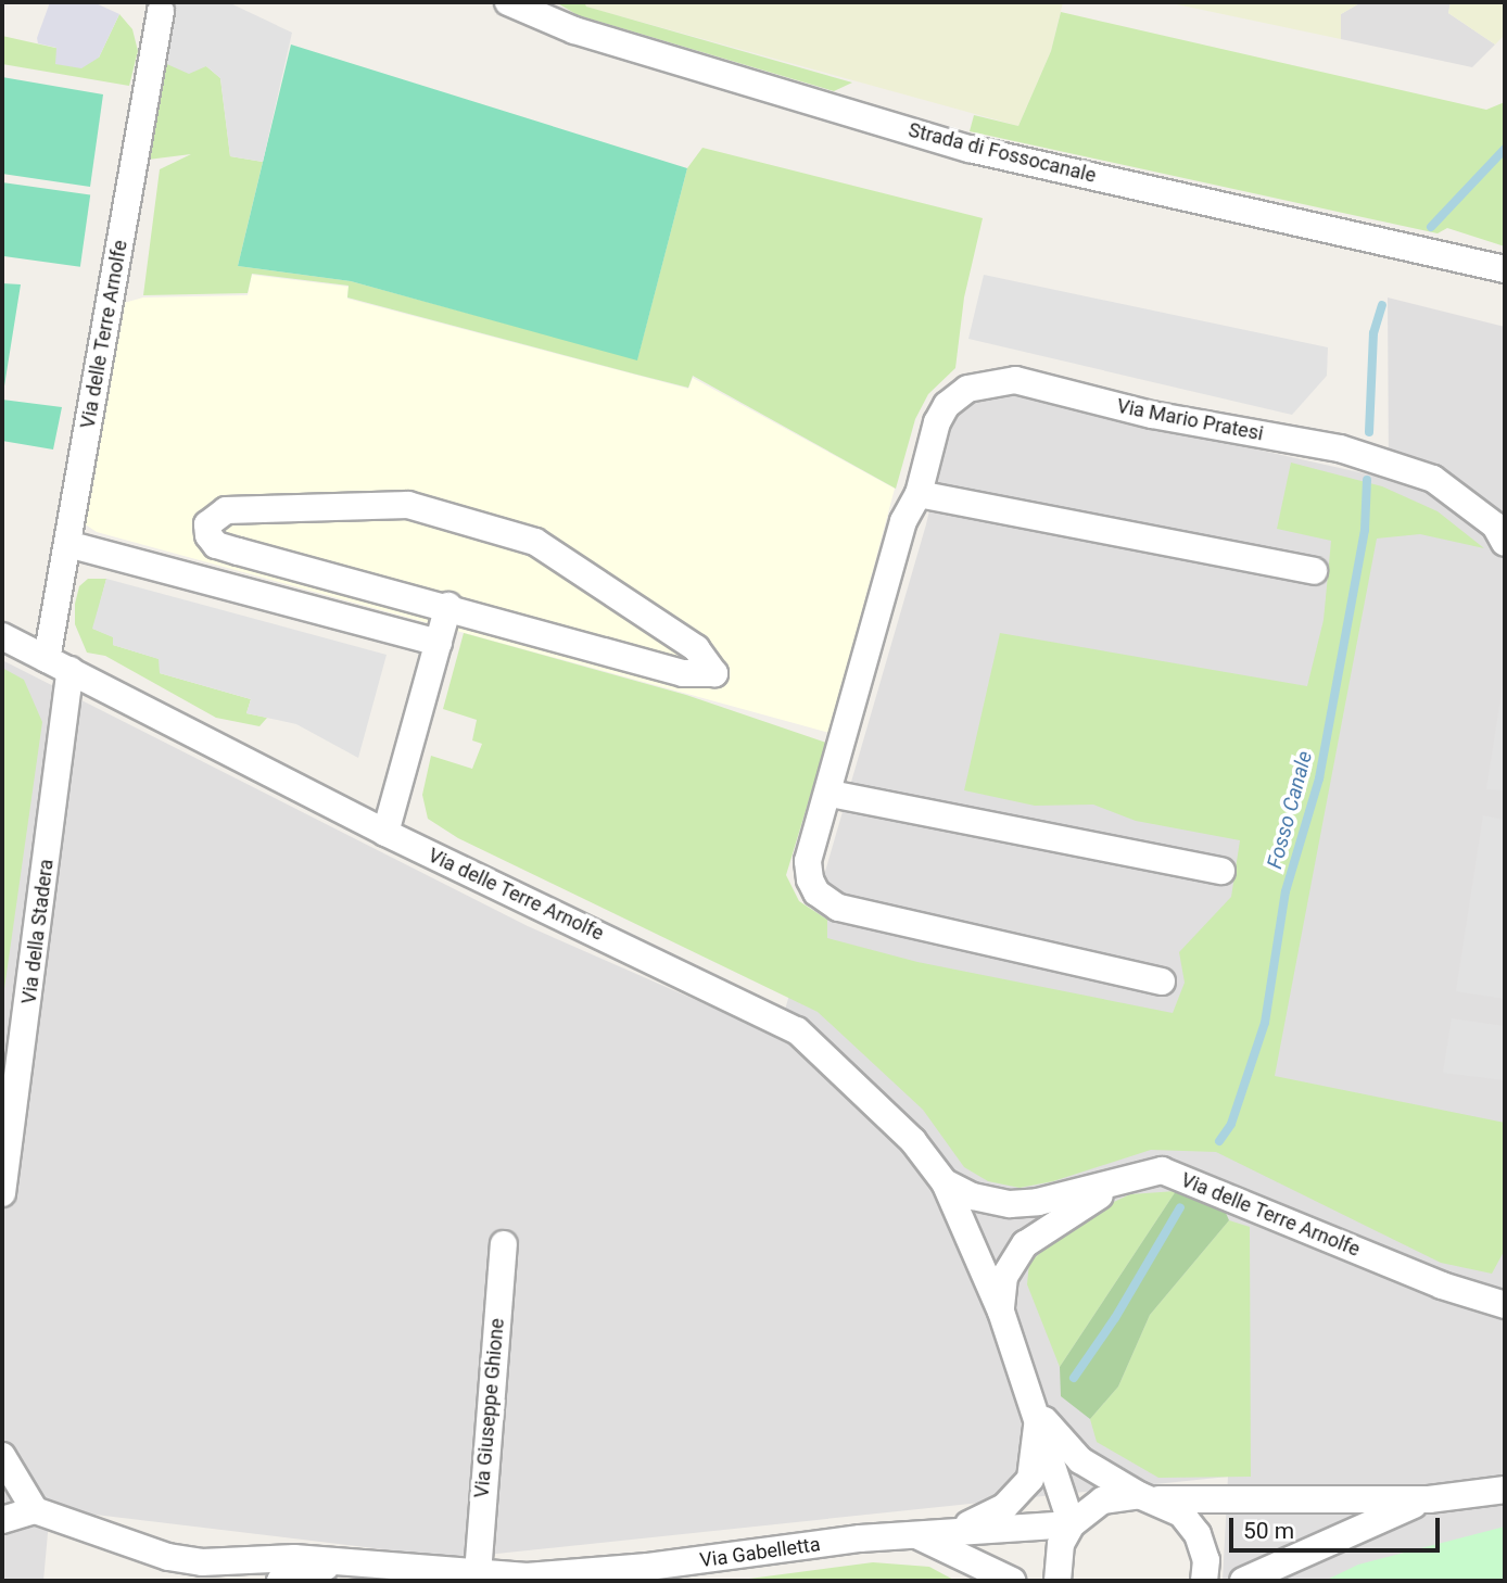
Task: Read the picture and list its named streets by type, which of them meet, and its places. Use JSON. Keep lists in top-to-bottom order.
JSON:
{
  "streets": {
    "street": [
      "Strada di Fossocanale",
      "Via delle Terre Arnolfe",
      "Via Mario Pratesi",
      "Via della Stadera",
      "Via Giuseppe Ghione",
      "Via Gabelletta"
    ]
  },
  "crossings": [
    ["Via delle Terre Arnolfe", "Via della Stadera"],
    ["Via delle Terre Arnolfe", "Via Gabelletta"],
    ["Via Giuseppe Ghione", "Via Gabelletta"]
  ],
  "water": ["Fosso Canale"],
  "scale_bar": "50 m"
}
